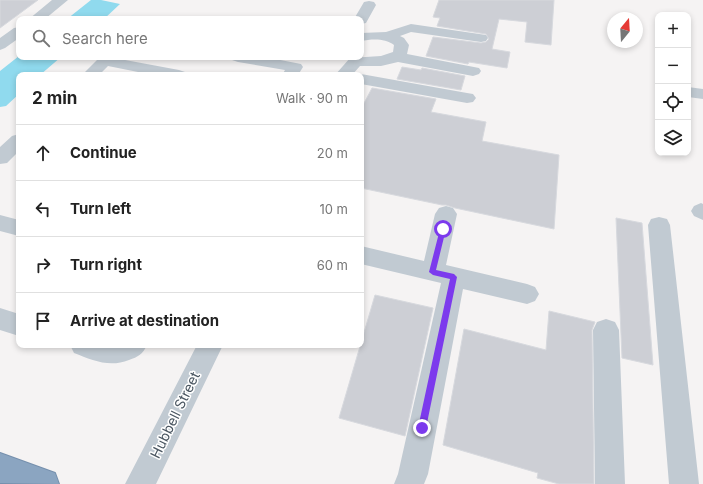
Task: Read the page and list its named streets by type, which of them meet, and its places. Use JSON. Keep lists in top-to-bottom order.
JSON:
{
  "streets": {
    "street": ["Hubbell Street"]
  },
  "north": "top",
  "page": {
    "map_buttons": ["+", "−"],
    "search": "Search here",
    "heading": ["2 min", "Walk · 90 m"],
    "list": [
      ["Continue", "20 m"],
      ["Turn left", "10 m"],
      ["Turn right", "60 m"],
      "Arrive at destination"
    ]
  }
}
